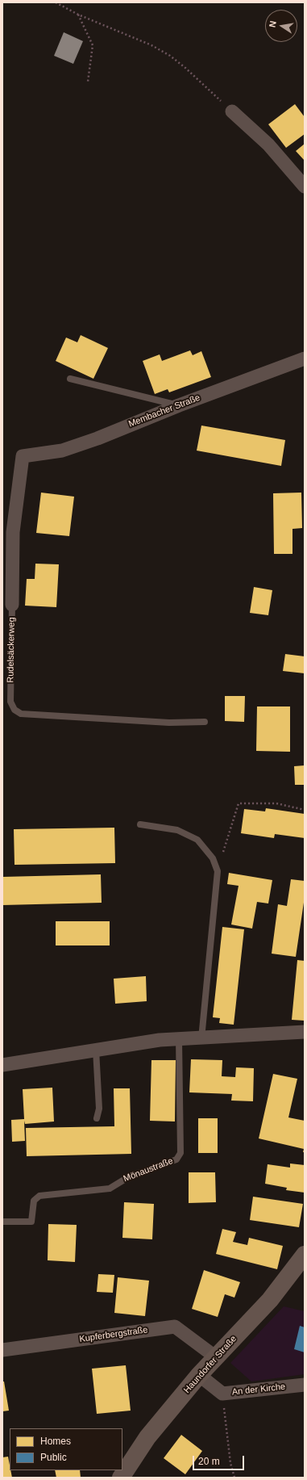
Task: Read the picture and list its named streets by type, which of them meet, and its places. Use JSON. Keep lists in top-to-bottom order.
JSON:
{
  "streets": {
    "street": [
      "Membacher Straße",
      "Rudelsäckerweg",
      "Kupferbergstraße",
      "Haundorfer Straße",
      "An der Kirche"
    ],
    "lane": ["Mönaustraße"]
  },
  "crossings": [
    ["Membacher Straße", "Rudelsäckerweg"],
    ["Kupferbergstraße", "Haundorfer Straße"],
    ["Haundorfer Straße", "An der Kirche"]
  ],
  "legend": ["Homes", "Public"],
  "scale_bar": "20 m",
  "north": "left"
}
